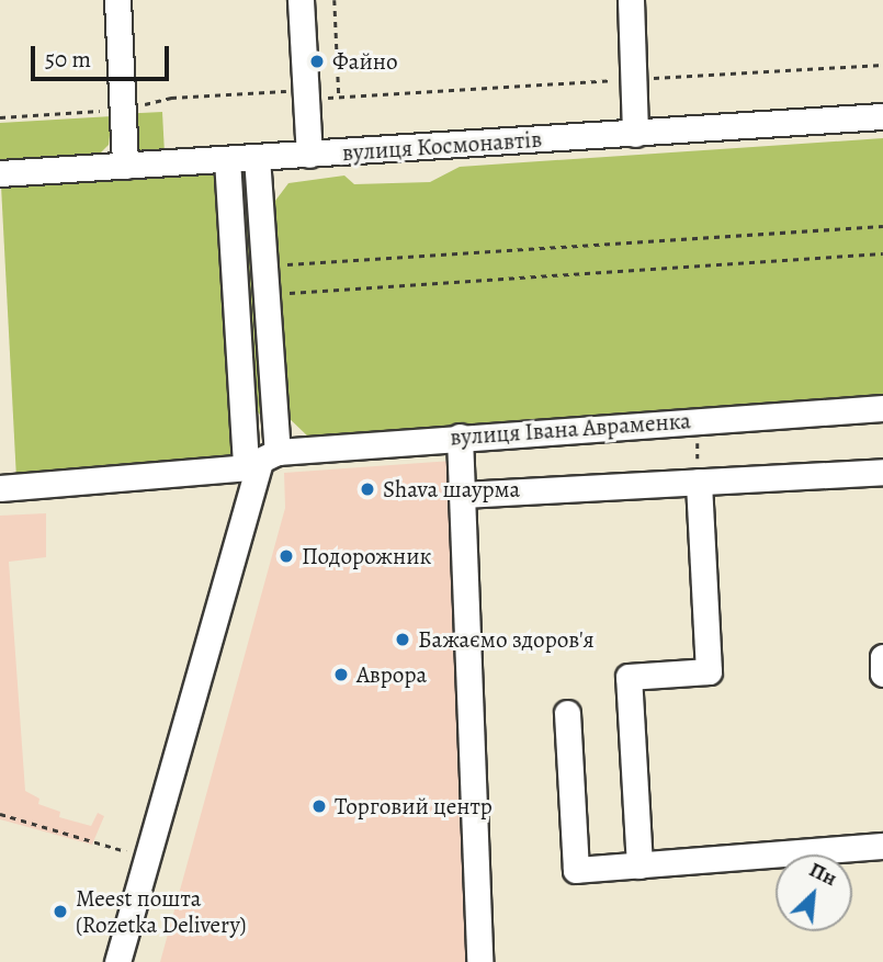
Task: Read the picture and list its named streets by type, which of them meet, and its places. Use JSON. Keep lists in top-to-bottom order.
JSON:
{
  "streets": {
    "street": ["вулиця Космонавтів", "вулиця Івана Авраменка"]
  },
  "places": [
    "Файно",
    "Shava шаурма",
    "Подорожник",
    "Бажаємо здоров'я",
    "Аврора",
    "Торговий центр",
    "Meest пошта (Rozetka Delivery)"
  ],
  "scale_bar": "50 m",
  "north": "top right"
}
